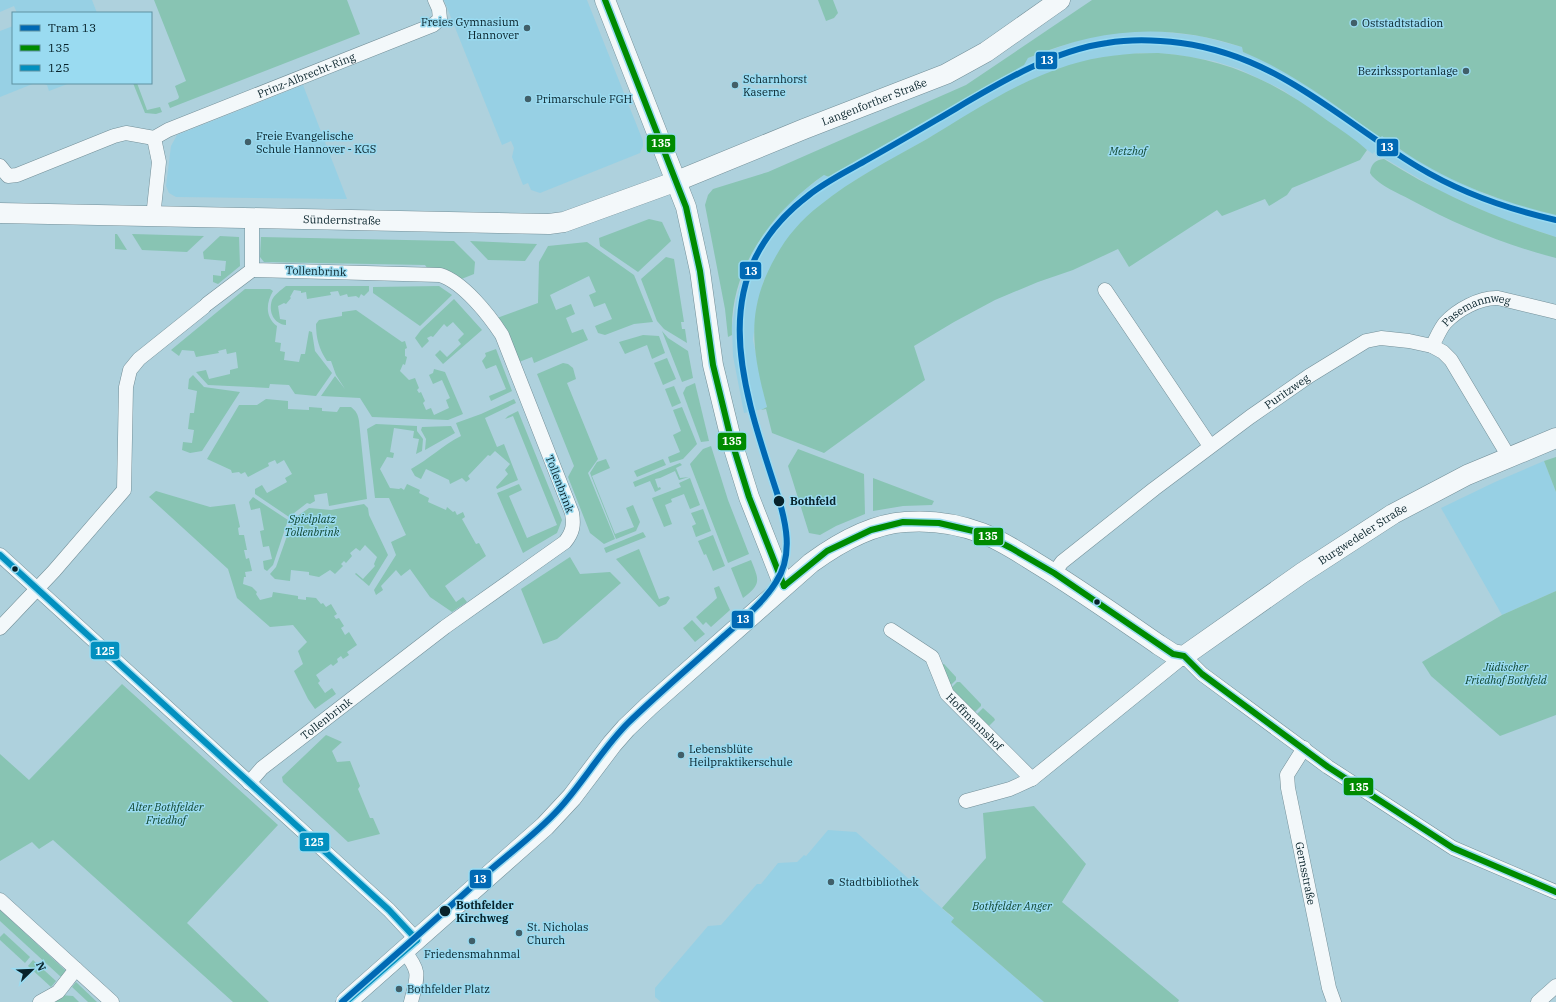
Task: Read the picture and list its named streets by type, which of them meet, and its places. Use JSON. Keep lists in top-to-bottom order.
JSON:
{
  "streets": {
    "main road": ["Langenforther Straße", "Sündernstraße", "Burgwedeler Straße"],
    "street": [
      "Prinz-Albrecht-Ring",
      "Tollenbrink",
      "Pasemannweg",
      "Puritzweg",
      "Hoffmannshof",
      "Gernsstraße"
    ]
  },
  "crossings": [
    ["Langenforther Straße", "Sündernstraße"],
    ["Pasemannweg", "Puritzweg"],
    ["Puritzweg", "Burgwedeler Straße"]
  ],
  "parks": [
    "Metzhof",
    "Spielplatz Tollenbrink",
    "Jüdischer Friedhof Bothfeld",
    "Alter Bothfelder Friedhof",
    "Bothfelder Anger"
  ],
  "places": [
    "Oststadtstadion",
    "Freies Gymnasium Hannover",
    "Bezirkssportanlage",
    "Scharnhorst Kaserne",
    "Primarschule FGH",
    "Freie Evangelische Schule Hannover - KGS",
    "Bothfeld",
    "Lebensblüte Heilpraktikerschule",
    "Stadtbibliothek",
    "Bothfelder Kirchweg",
    "St. Nicholas Church",
    "Friedensmahnmal",
    "Bothfelder Platz"
  ],
  "lines": ["transit line 135", "tram line 13", "transit line 125"],
  "legend": ["Tram 13", "135", "125"],
  "north": "top right"
}
